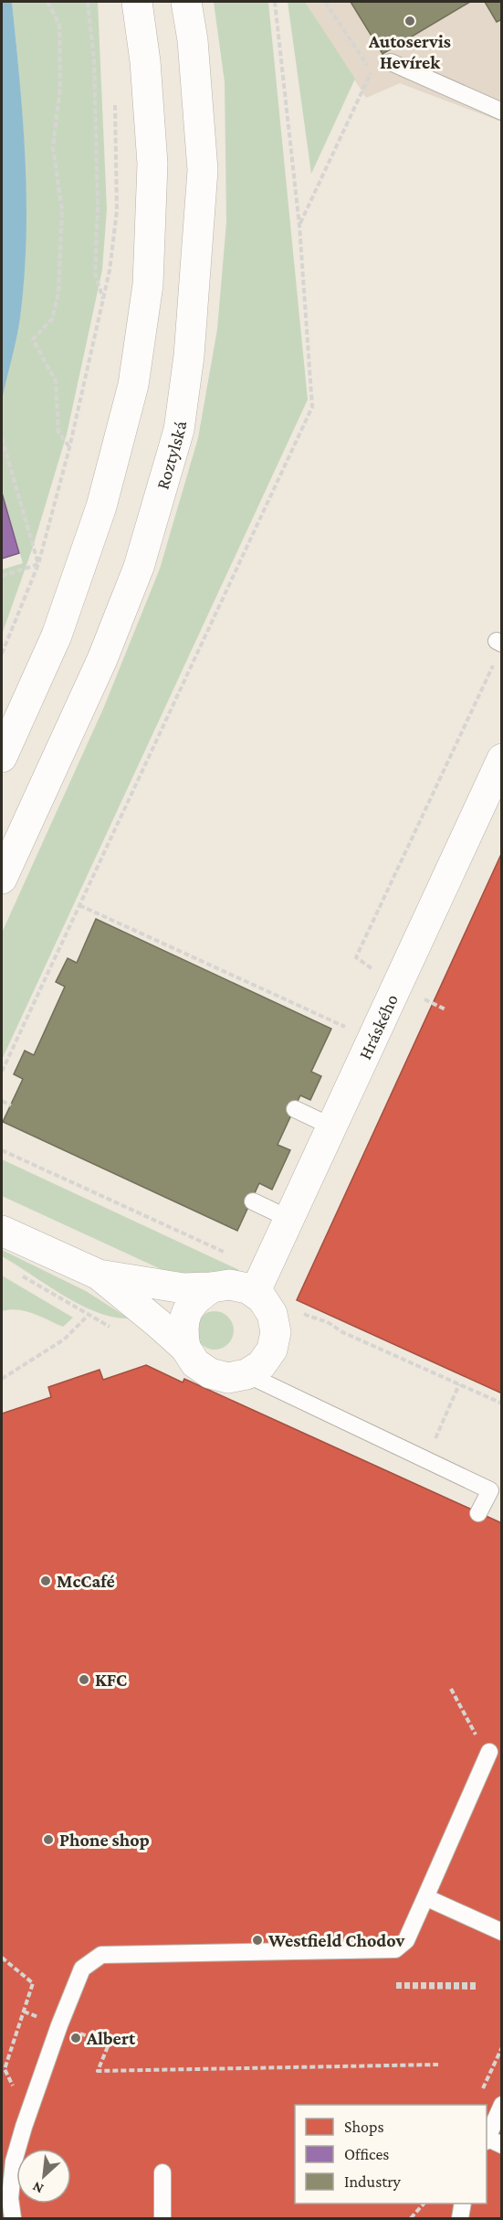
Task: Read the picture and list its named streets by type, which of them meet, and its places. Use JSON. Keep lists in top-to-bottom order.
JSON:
{
  "streets": {
    "main road": ["Roztylská", "Hráského"]
  },
  "places": [
    "Autoservis Hevírek",
    "McCafé",
    "KFC",
    "Phone shop",
    "Westfield Chodov",
    "Albert"
  ],
  "legend": ["Shops", "Offices", "Industry"],
  "north": "bottom left"
}
